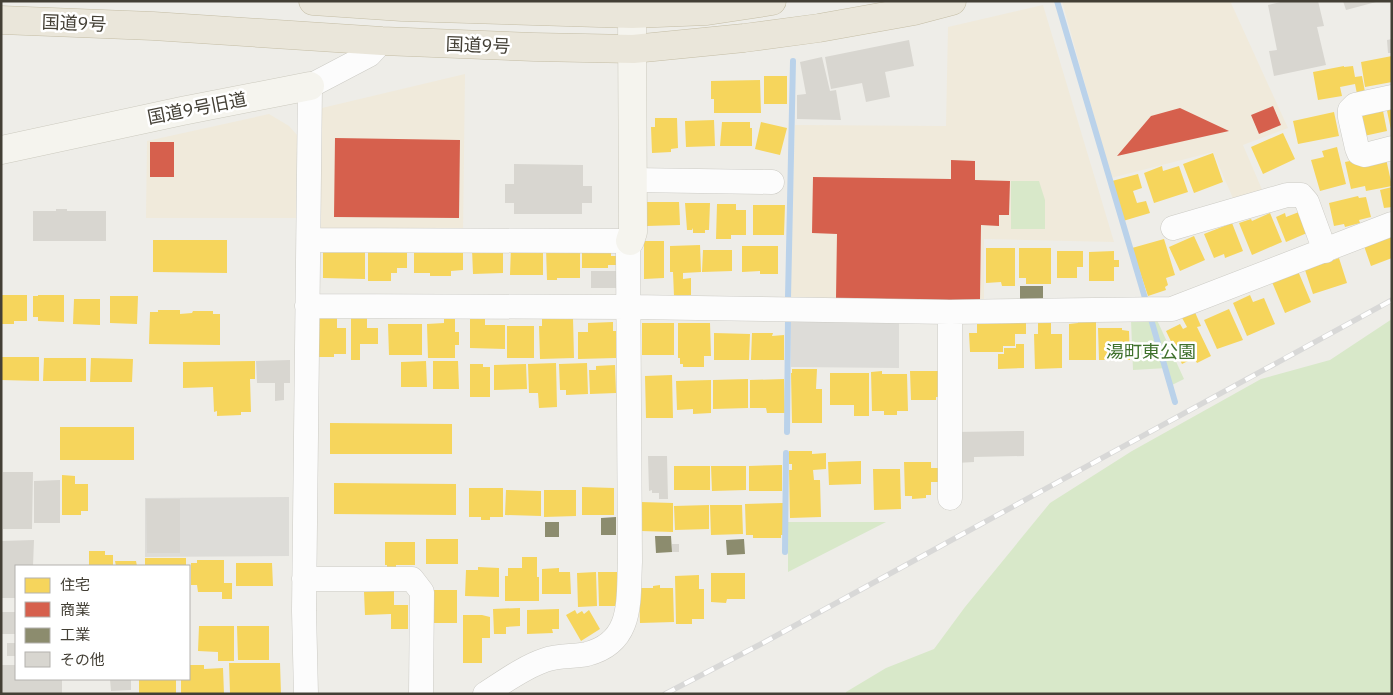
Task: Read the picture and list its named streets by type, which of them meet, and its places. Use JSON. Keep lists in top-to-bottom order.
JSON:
{
  "streets": {
    "highway": ["国道9号"],
    "street": ["国道9号旧道"]
  },
  "crossings": [
    ["国道9号", "国道9号旧道"]
  ],
  "parks": ["湯町東公園"],
  "legend": [
    "住宅",
    "商業",
    "工業",
    "その他"
  ]
}
